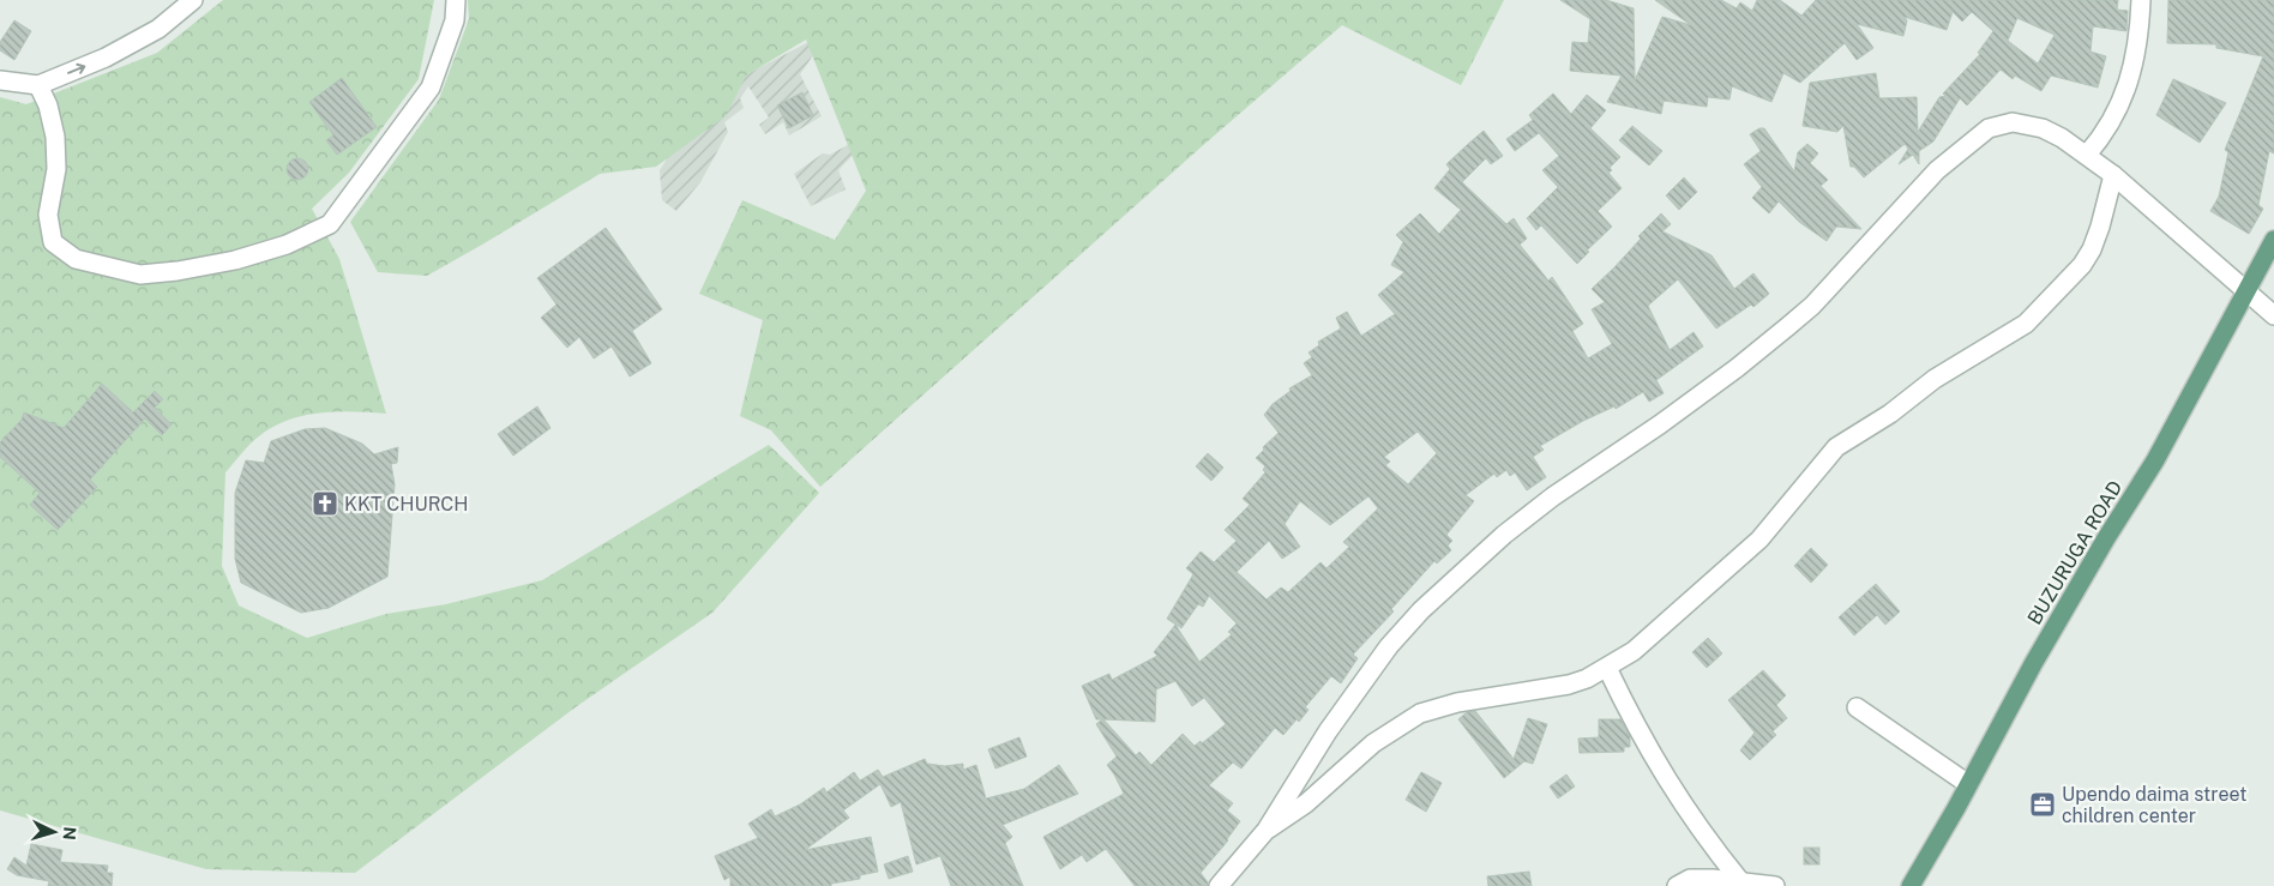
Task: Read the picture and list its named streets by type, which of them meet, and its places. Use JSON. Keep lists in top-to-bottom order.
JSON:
{
  "streets": {
    "main road": ["BUZURUGA ROAD"]
  },
  "places": {
    "church": ["KKT CHURCH"],
    "office": ["Upendo daima street children center"]
  },
  "north": "right"
}
